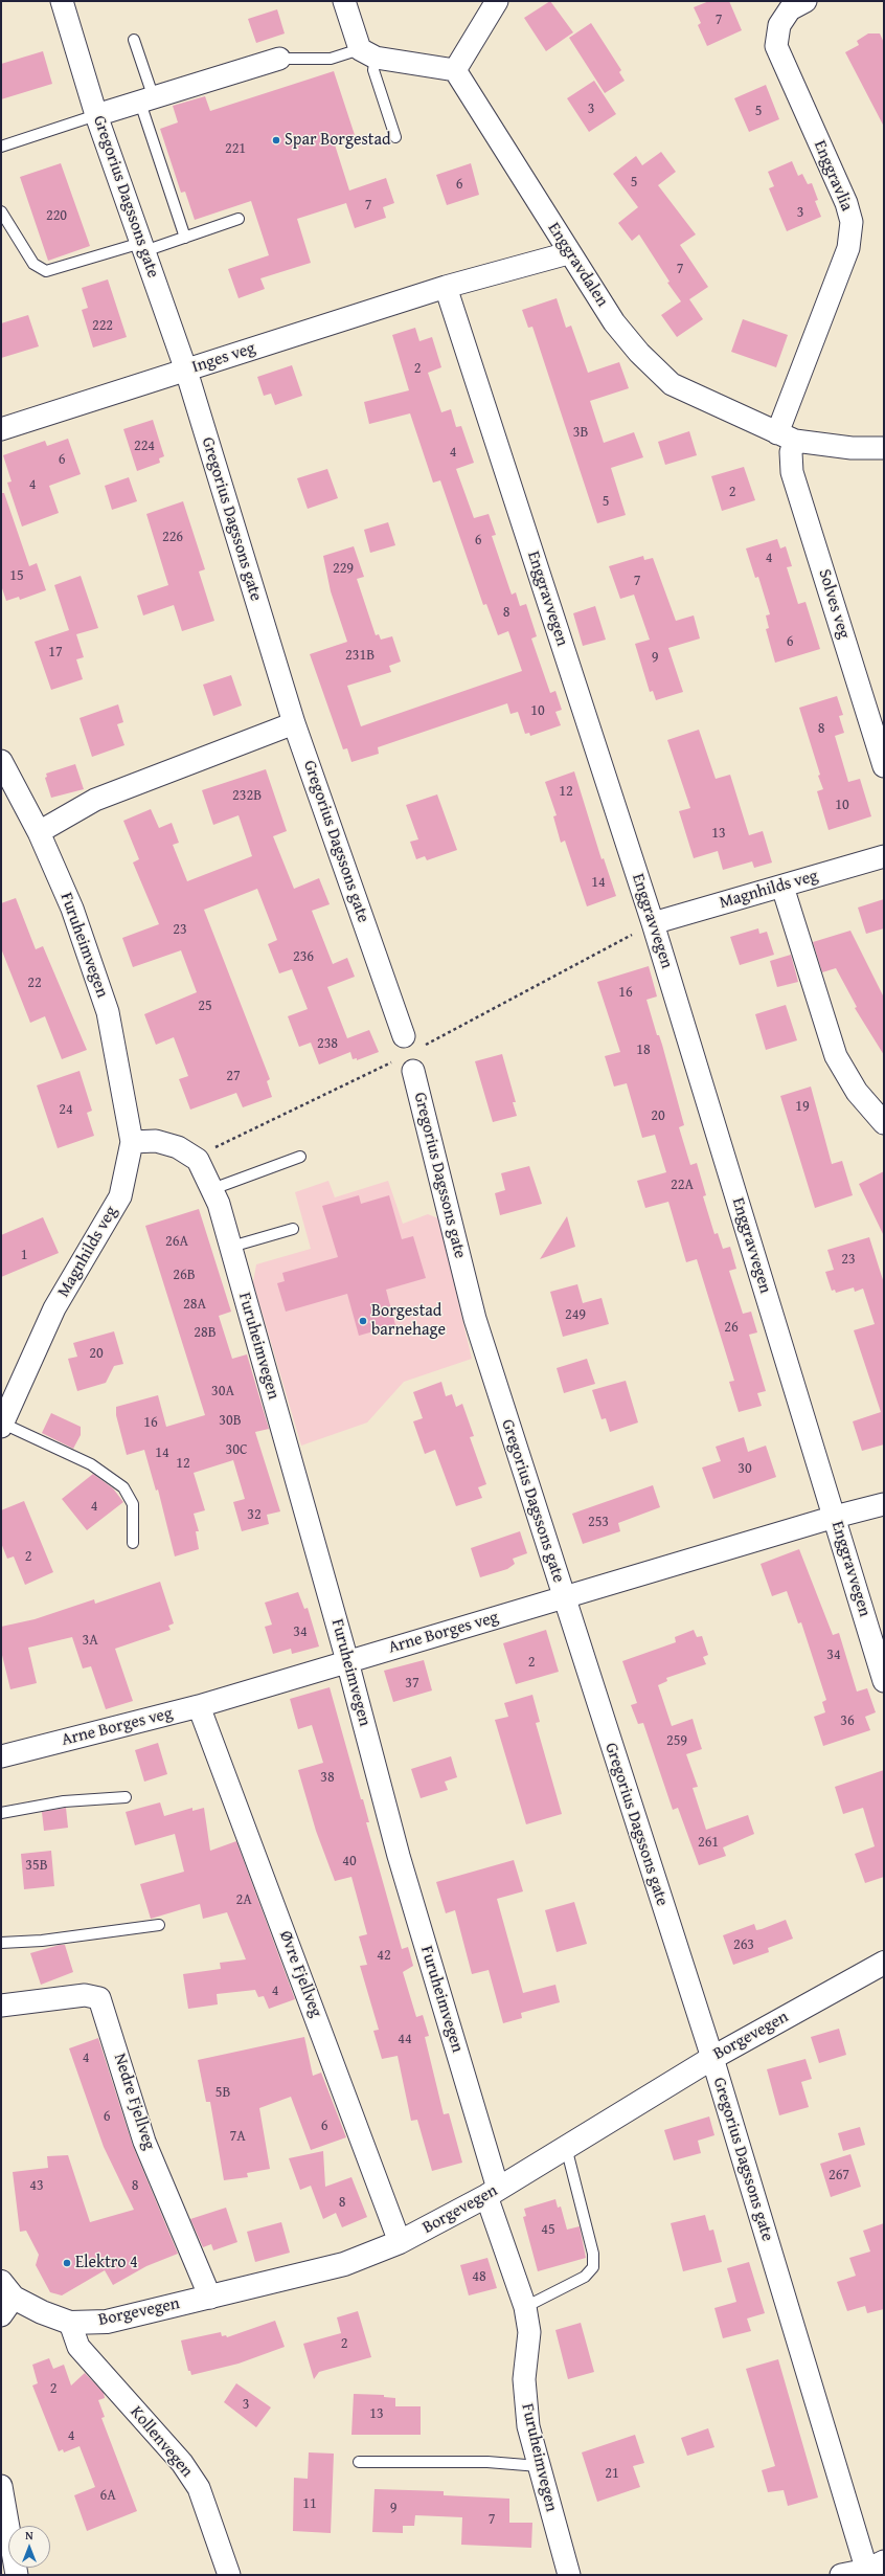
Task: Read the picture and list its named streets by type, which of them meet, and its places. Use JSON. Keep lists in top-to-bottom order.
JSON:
{
  "streets": {
    "street": [
      "Enggravlia",
      "Gregorius Dagssons gate",
      "Enggravdalen",
      "Inges veg",
      "Enggravvegen",
      "Solves veg",
      "Magnhilds veg",
      "Furuheimvegen",
      "Arne Borges veg",
      "Øvre Fjellveg",
      "Borgevegen",
      "Nedre Fjellveg",
      "Kollenvegen"
    ]
  },
  "crossings": [
    ["Enggravlia", "Enggravdalen"],
    ["Enggravlia", "Solves veg"],
    ["Gregorius Dagssons gate", "Inges veg"],
    ["Gregorius Dagssons gate", "Arne Borges veg"],
    ["Gregorius Dagssons gate", "Borgevegen"],
    ["Enggravdalen", "Solves veg"],
    ["Inges veg", "Enggravvegen"],
    ["Enggravvegen", "Magnhilds veg"],
    ["Enggravvegen", "Arne Borges veg"],
    ["Magnhilds veg", "Furuheimvegen"],
    ["Furuheimvegen", "Arne Borges veg"],
    ["Furuheimvegen", "Borgevegen"],
    ["Arne Borges veg", "Øvre Fjellveg"],
    ["Øvre Fjellveg", "Borgevegen"],
    ["Borgevegen", "Nedre Fjellveg"],
    ["Borgevegen", "Kollenvegen"]
  ],
  "places": ["Spar Borgestad", "Borgestad barnehage", "Elektro 4"],
  "house_numbers": [
    "7",
    "3",
    "5",
    "221",
    "5",
    "6",
    "7",
    "3",
    "220",
    "7",
    "222",
    "2",
    "3B",
    "224",
    "4",
    "6",
    "4",
    "2",
    "5",
    "226",
    "6",
    "4",
    "229",
    "15",
    "7",
    "8",
    "6",
    "17",
    "231B",
    "9",
    "10",
    "8",
    "12",
    "232B",
    "10",
    "13",
    "14",
    "23",
    "236",
    "22",
    "16",
    "25",
    "238",
    "18",
    "27",
    "19",
    "24",
    "20",
    "22A",
    "26A",
    "1",
    "23",
    "26B",
    "28A",
    "249",
    "26",
    "28B",
    "20",
    "30A",
    "30B",
    "16",
    "30C",
    "14",
    "12",
    "30",
    "4",
    "32",
    "253",
    "2",
    "34",
    "3A",
    "34",
    "2",
    "37",
    "36",
    "259",
    "38",
    "261",
    "40",
    "35B",
    "2A",
    "263",
    "42",
    "4",
    "44",
    "4",
    "5B",
    "6",
    "6",
    "7A",
    "267",
    "43",
    "8",
    "8",
    "45",
    "48",
    "2",
    "2",
    "3",
    "13",
    "4",
    "21",
    "6A",
    "11",
    "9",
    "7"
  ],
  "north": "top"
}
